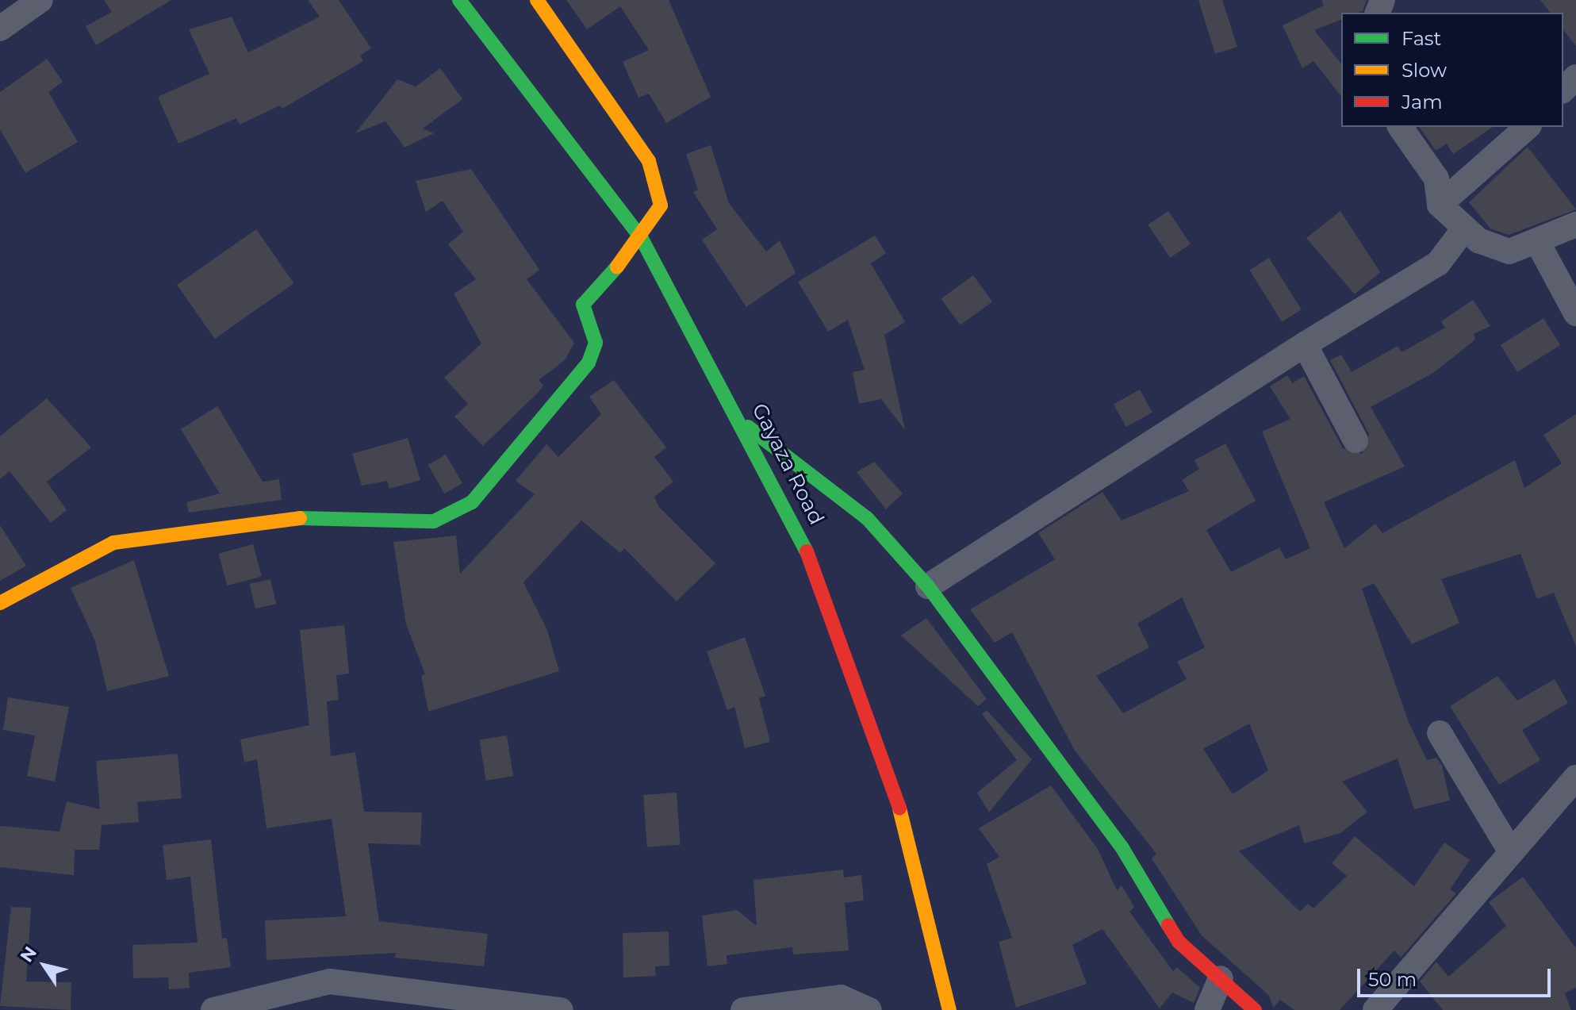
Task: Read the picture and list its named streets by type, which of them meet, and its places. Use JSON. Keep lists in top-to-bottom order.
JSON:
{
  "streets": {
    "street": ["Gayaza Road"]
  },
  "legend": ["Fast", "Slow", "Jam"],
  "scale_bar": "50 m",
  "north": "top left"
}
